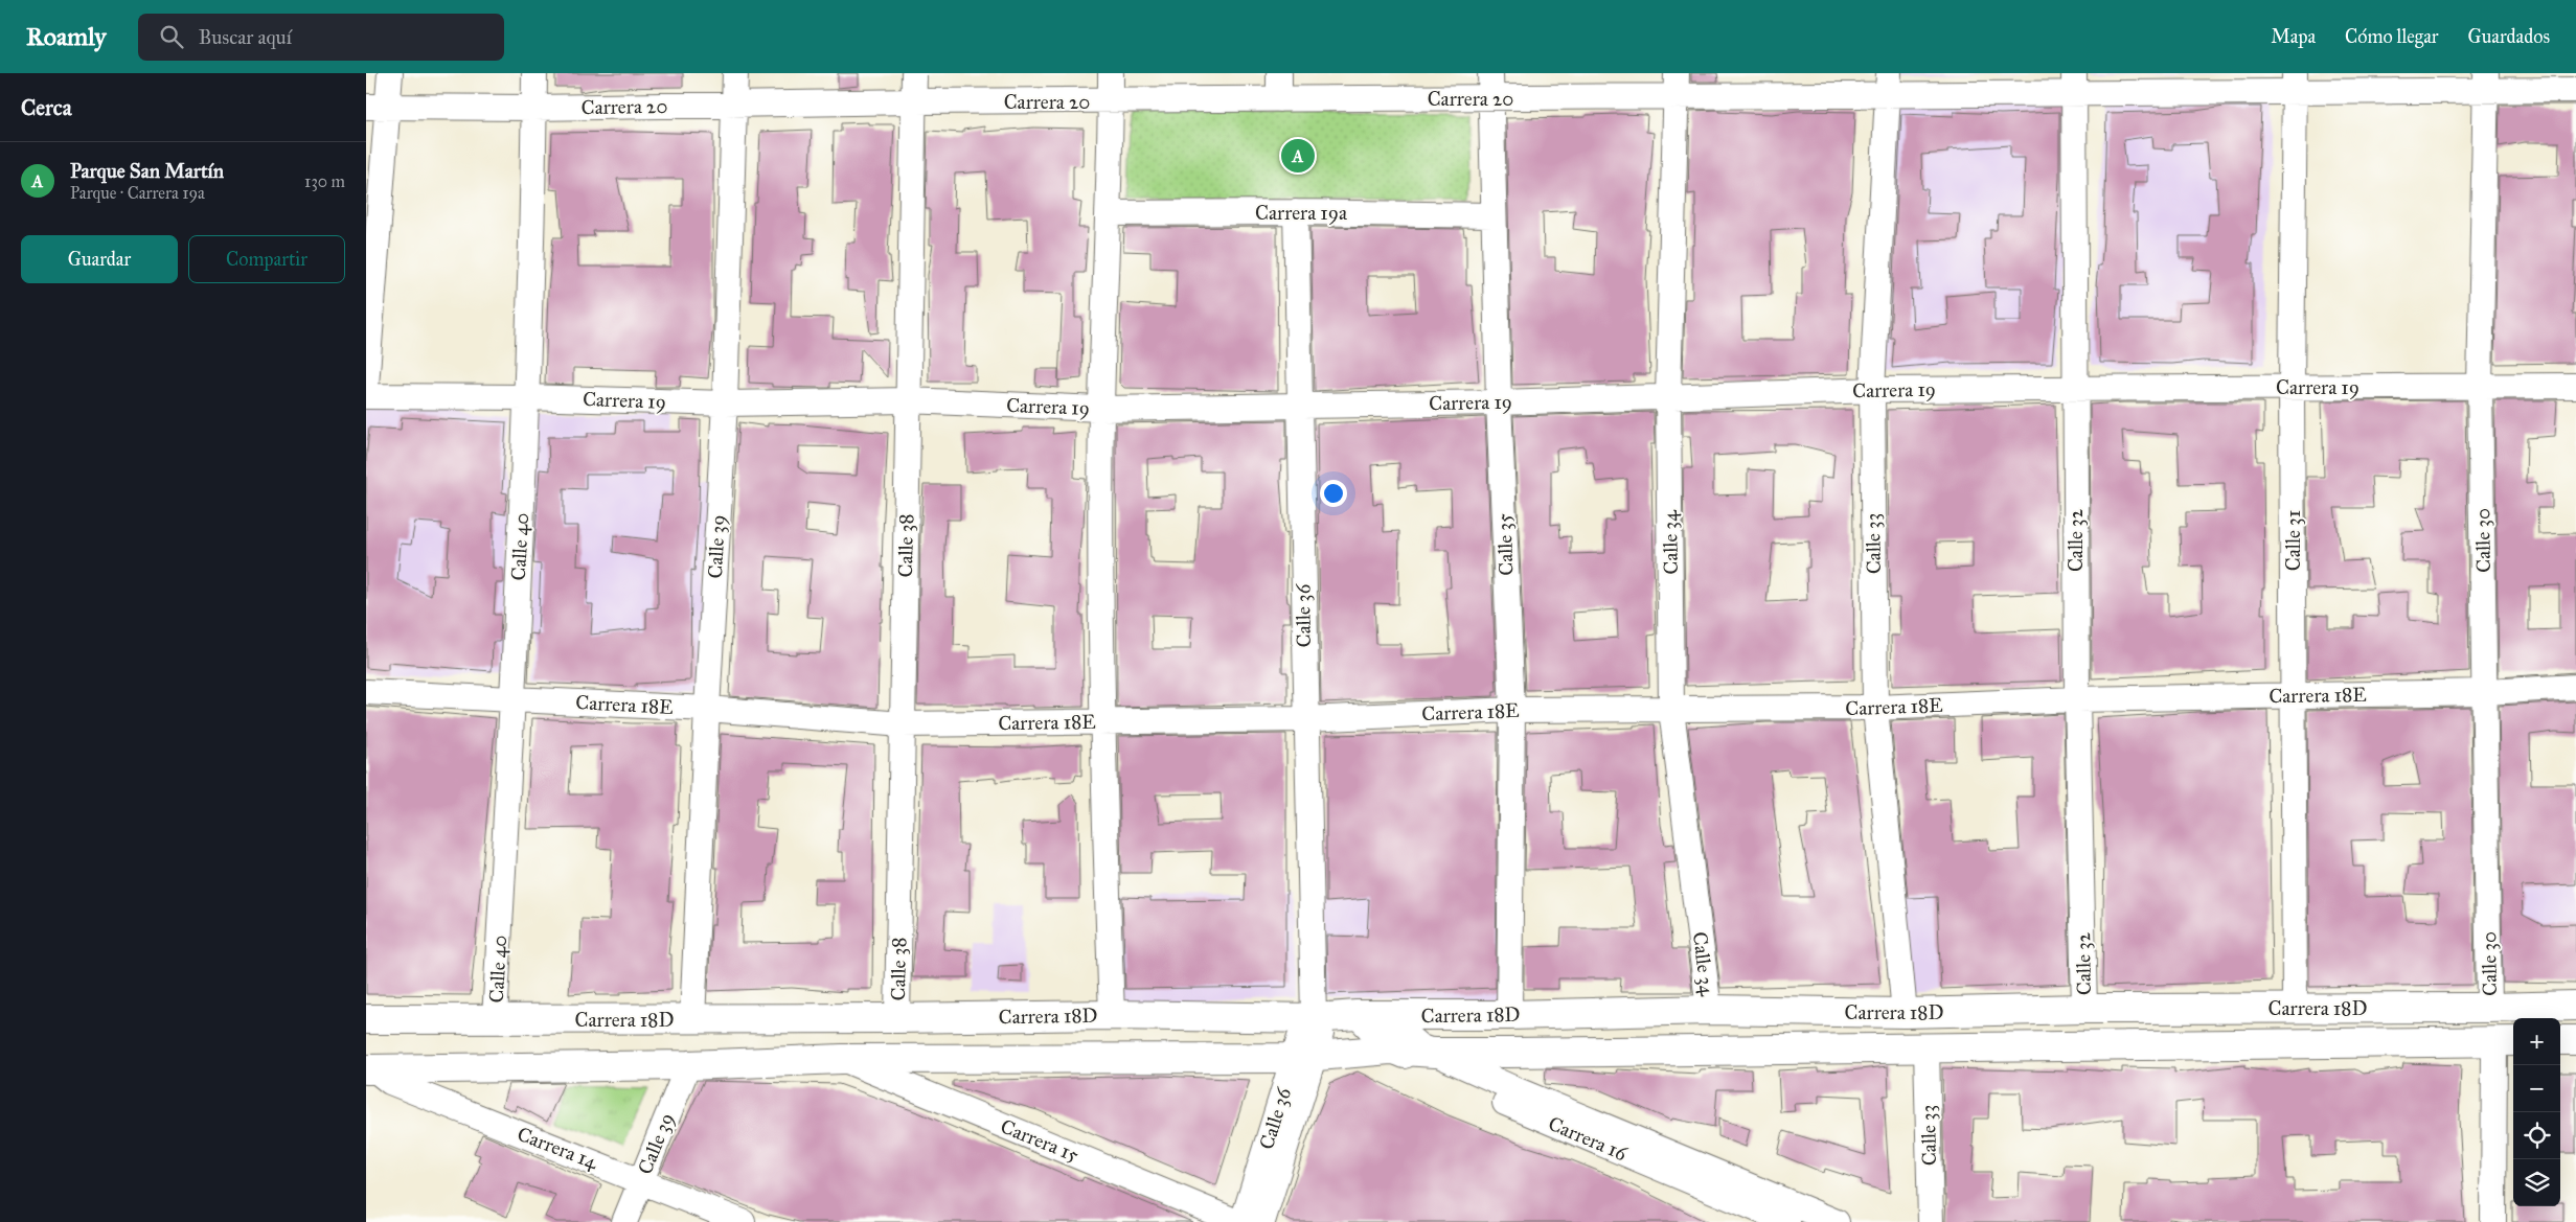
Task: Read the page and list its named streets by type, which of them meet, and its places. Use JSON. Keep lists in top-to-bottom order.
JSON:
{
  "streets": {
    "main road": ["Carrera 18D"],
    "street": [
      "Carrera 20",
      "Carrera 19a",
      "Carrera 19",
      "Calle 32",
      "Calle 31",
      "Calle 30",
      "Calle 34",
      "Calle 33",
      "Calle 35",
      "Calle 38",
      "Calle 40",
      "Calle 39",
      "Calle 36",
      "Carrera 18E",
      "Carrera 16",
      "Carrera 15",
      "Carrera 14"
    ]
  },
  "crossings": [
    ["Carrera 20", "Calle 32"],
    ["Carrera 20", "Calle 31"],
    ["Carrera 20", "Calle 30"],
    ["Carrera 20", "Calle 34"],
    ["Carrera 20", "Calle 33"],
    ["Carrera 20", "Calle 35"],
    ["Carrera 20", "Calle 38"],
    ["Carrera 20", "Calle 40"],
    ["Carrera 20", "Calle 39"],
    ["Carrera 19a", "Calle 35"],
    ["Carrera 19a", "Calle 36"],
    ["Carrera 19", "Calle 32"],
    ["Carrera 19", "Calle 31"],
    ["Carrera 19", "Calle 30"],
    ["Carrera 19", "Calle 34"],
    ["Carrera 19", "Calle 33"],
    ["Carrera 19", "Calle 35"],
    ["Carrera 19", "Calle 38"],
    ["Carrera 19", "Calle 40"],
    ["Carrera 19", "Calle 39"],
    ["Carrera 19", "Calle 36"],
    ["Calle 32", "Carrera 18E"],
    ["Calle 32", "Carrera 18D"],
    ["Calle 31", "Carrera 18E"],
    ["Calle 31", "Carrera 18D"],
    ["Calle 30", "Carrera 18E"],
    ["Calle 30", "Carrera 18D"],
    ["Calle 34", "Carrera 18E"],
    ["Calle 34", "Carrera 18D"],
    ["Calle 33", "Carrera 18E"],
    ["Calle 33", "Carrera 18D"],
    ["Calle 35", "Carrera 18E"],
    ["Calle 35", "Carrera 18D"],
    ["Calle 38", "Carrera 18E"],
    ["Calle 38", "Carrera 18D"],
    ["Calle 40", "Carrera 18E"],
    ["Calle 40", "Carrera 18D"],
    ["Calle 39", "Carrera 18E"],
    ["Calle 39", "Carrera 18D"],
    ["Calle 39", "Carrera 14"],
    ["Calle 36", "Carrera 18E"],
    ["Calle 36", "Carrera 18D"],
    ["Carrera 18D", "Carrera 16"],
    ["Carrera 18D", "Carrera 15"],
    ["Carrera 18D", "Carrera 14"]
  ],
  "page": {
    "header": "Roamly",
    "search": "Buscar aquí",
    "nav": ["Mapa", "Cómo llegar", "Guardados"],
    "heading": "Cerca",
    "pins": "A",
    "list": [
      {
        "mark": "A",
        "name": "Parque San Martín",
        "note": "Parque · Carrera 19a",
        "value": "130 m"
      }
    ],
    "buttons": ["Guardar", "Compartir"],
    "map_buttons": ["+", "−"]
  }
}
